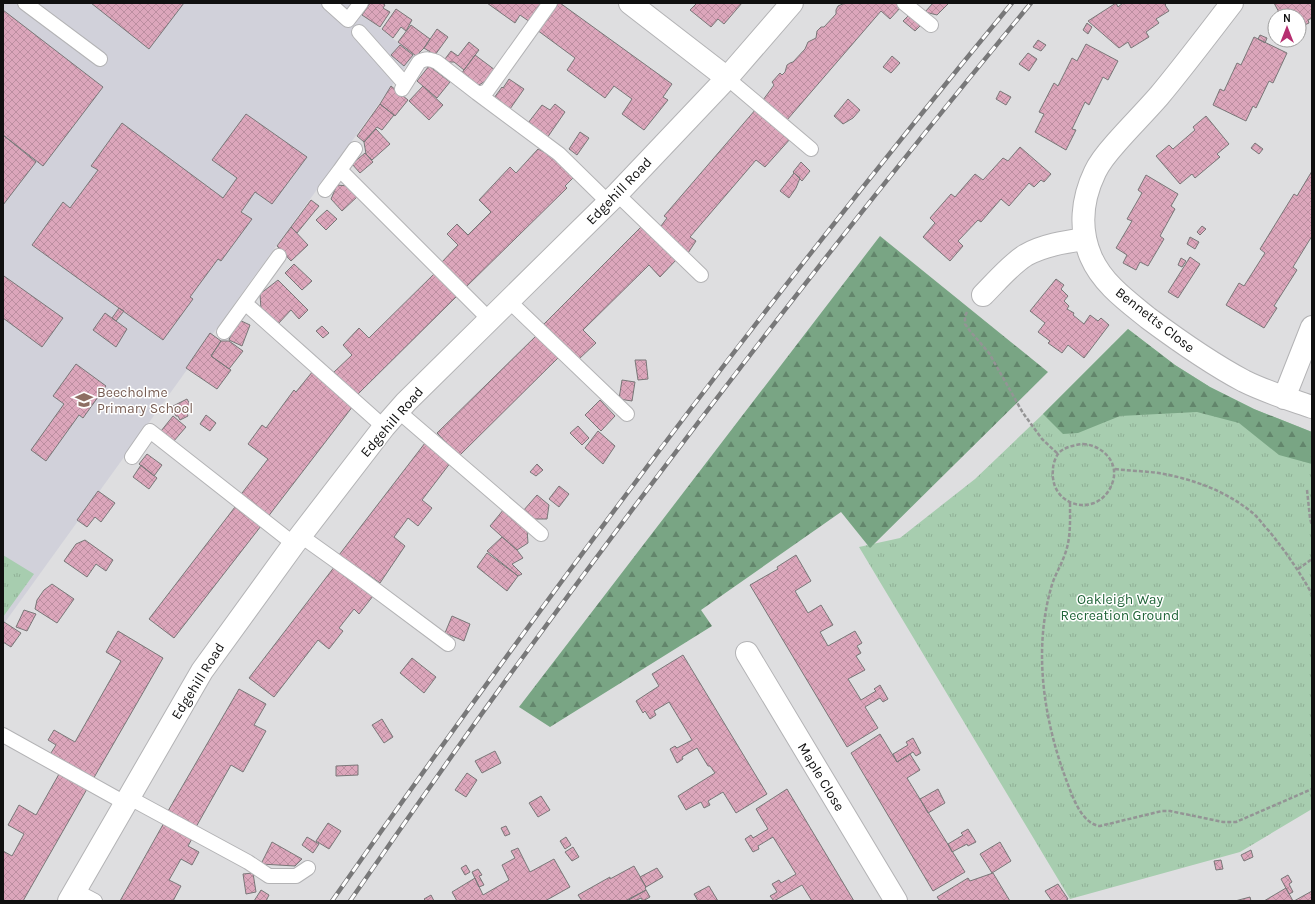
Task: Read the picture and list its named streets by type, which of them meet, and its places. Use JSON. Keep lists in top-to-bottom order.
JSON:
{
  "streets": {
    "street": ["Edgehill Road", "Bennetts Close", "Maple Close"]
  },
  "parks": ["Oakleigh Way Recreation Ground"],
  "places": {
    "school or university": ["Beecholme Primary School"]
  },
  "north": "top"
}
